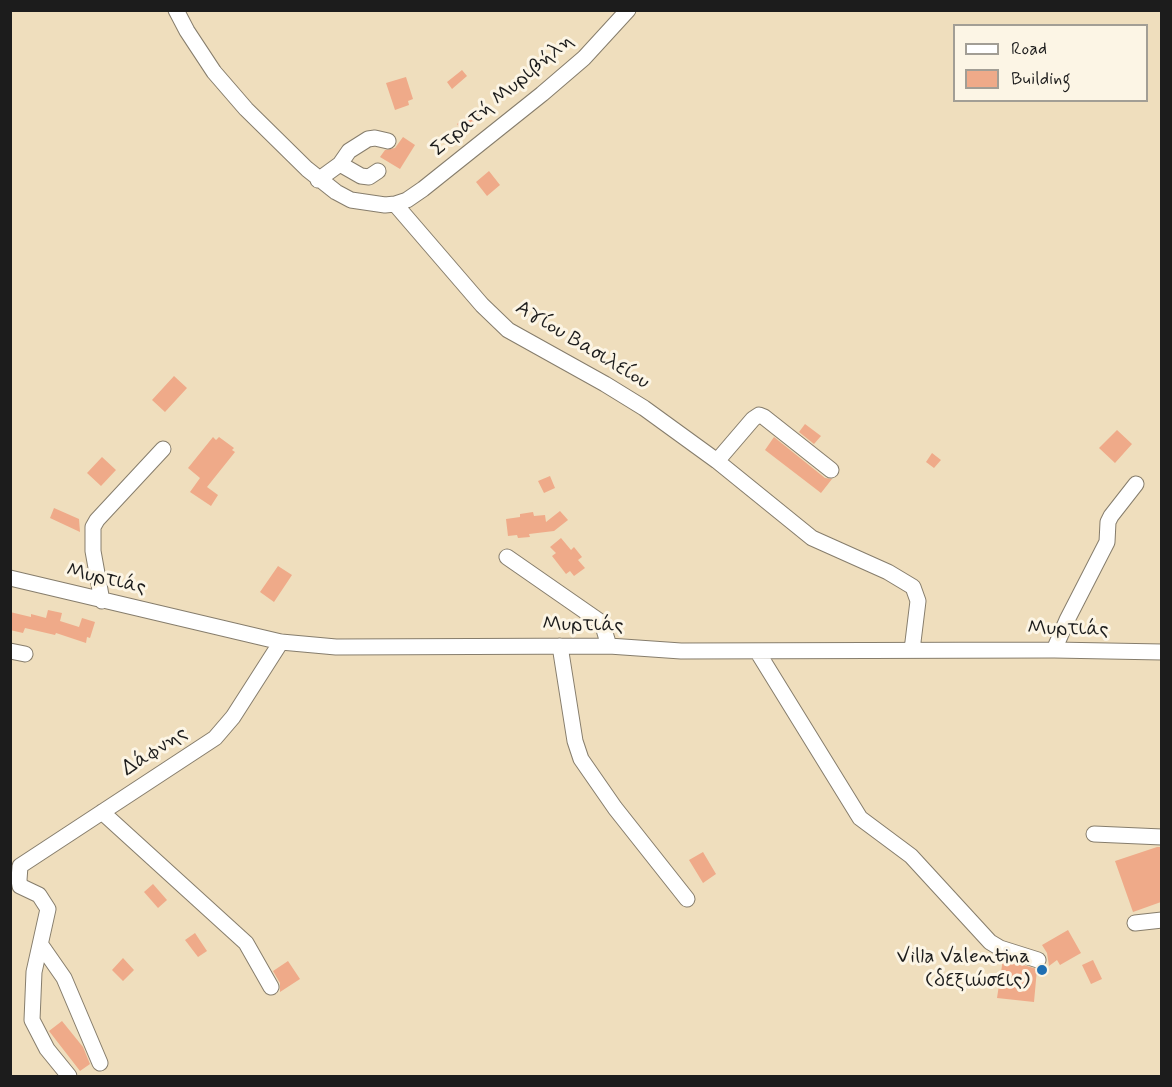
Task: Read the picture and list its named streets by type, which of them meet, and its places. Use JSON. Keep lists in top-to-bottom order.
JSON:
{
  "streets": {
    "street": [
      "Στρατή Μυριβήλη",
      "Αγίου Βασιλείου",
      "Μυρτιάς",
      "Δάφνης"
    ]
  },
  "crossings": [
    ["Στρατή Μυριβήλη", "Αγίου Βασιλείου"],
    ["Αγίου Βασιλείου", "Μυρτιάς"],
    ["Μυρτιάς", "Δάφνης"]
  ],
  "places": ["Villa Valentina (δεξιώσεις)"],
  "legend": ["Road", "Building"]
}
